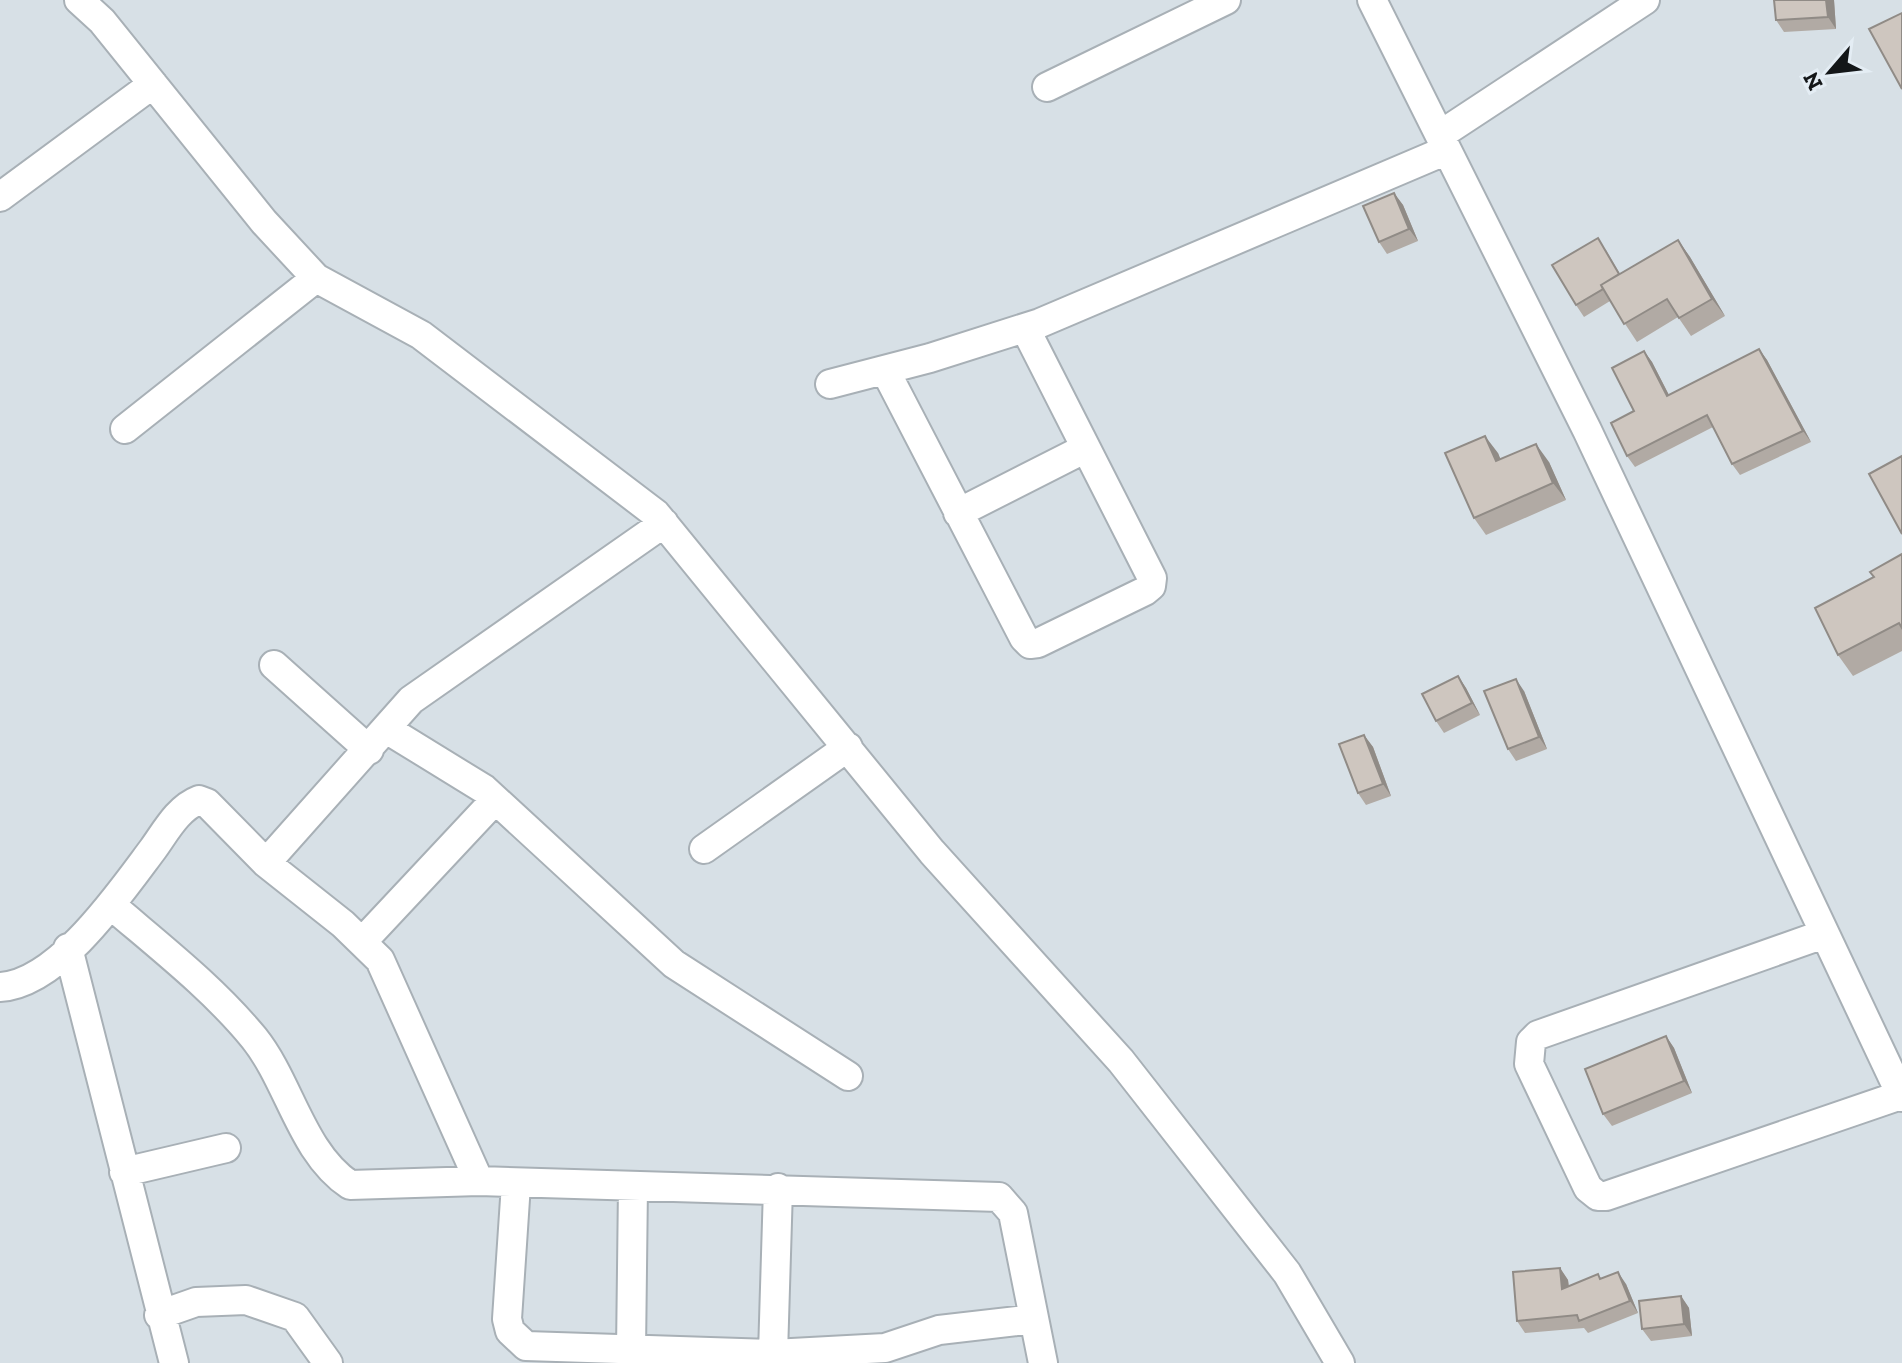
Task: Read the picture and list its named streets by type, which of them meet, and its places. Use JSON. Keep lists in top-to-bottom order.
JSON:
{
  "north": "bottom left"
}
